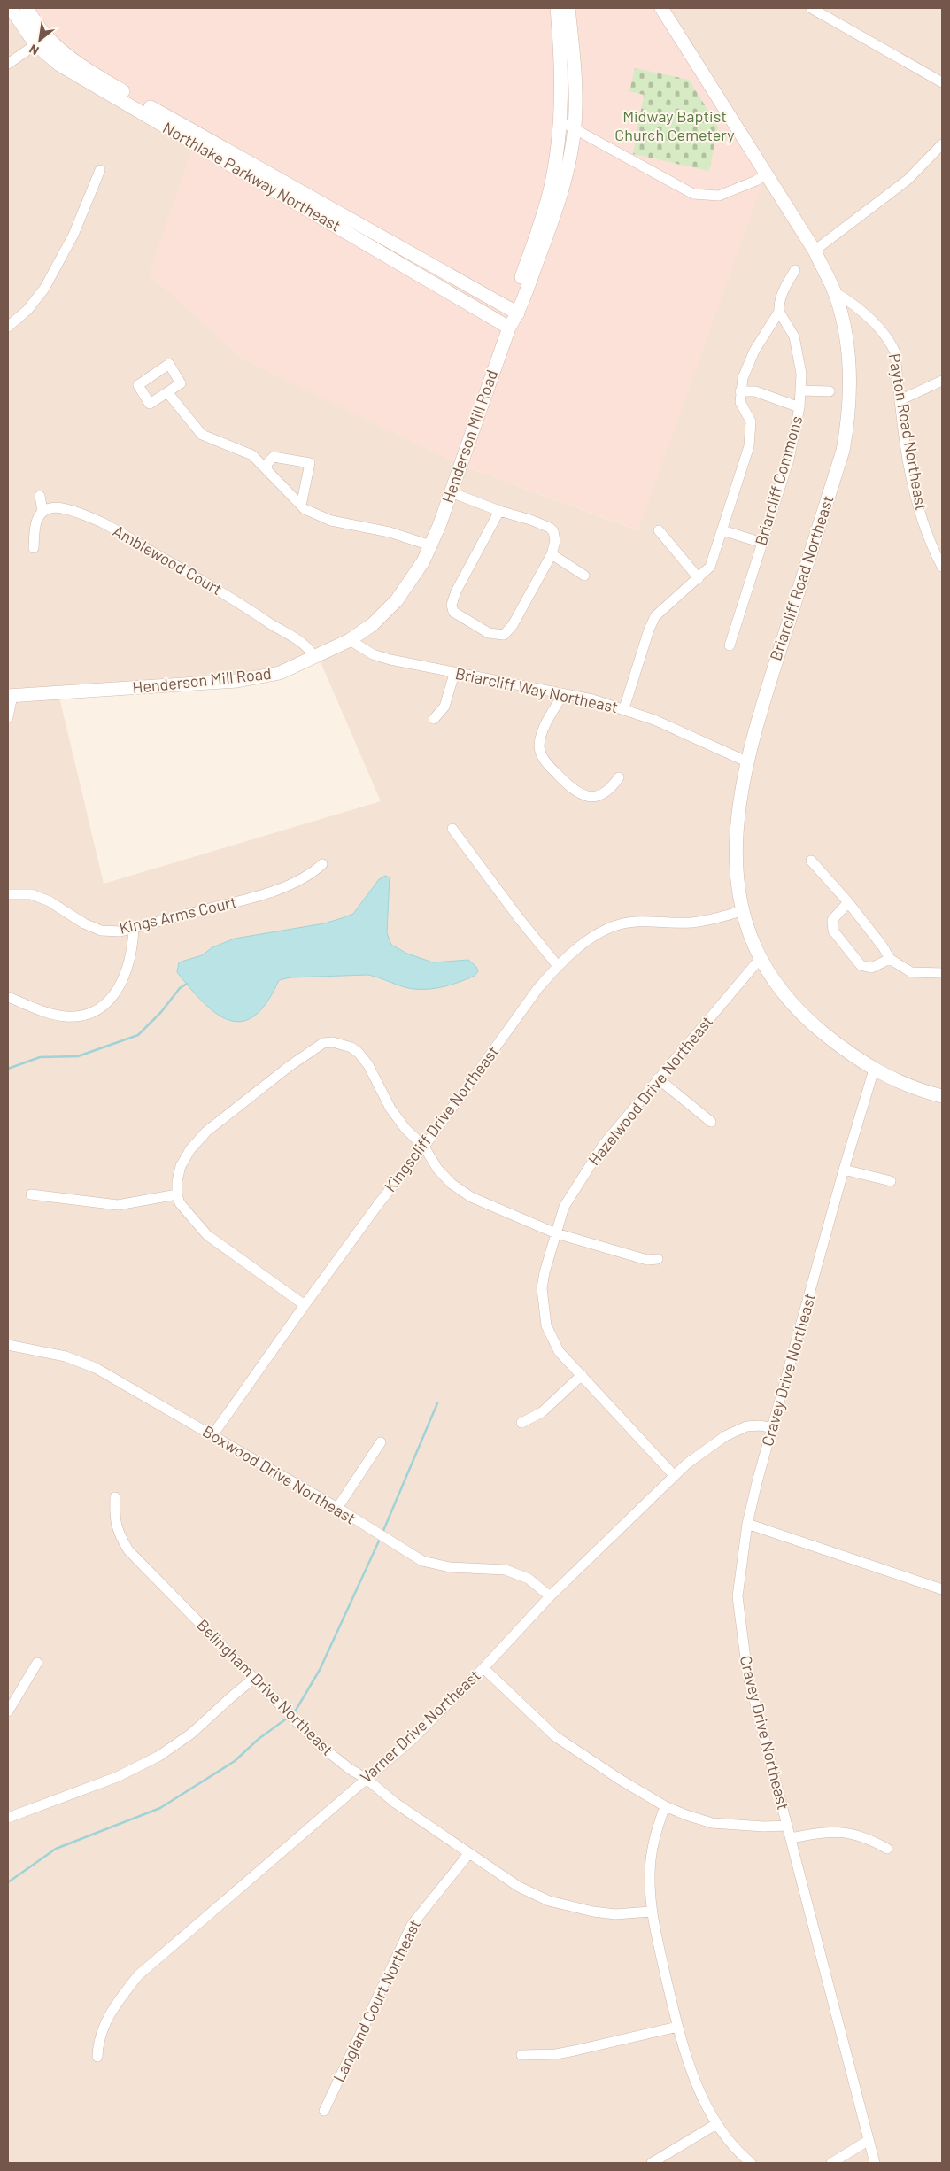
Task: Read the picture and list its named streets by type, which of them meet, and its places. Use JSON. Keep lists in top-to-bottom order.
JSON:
{
  "streets": {
    "street": [
      "Northlake Parkway Northeast",
      "Payton Road Northeast",
      "Henderson Mill Road",
      "Briarcliff Commons",
      "Amblewood Court",
      "Briarcliff Road Northeast",
      "Briarcliff Way Northeast",
      "Kings Arms Court",
      "Hazelwood Drive Northeast",
      "Kingscliff Drive Northeast",
      "Cravey Drive Northeast",
      "Boxwood Drive Northeast",
      "Belingham Drive Northeast",
      "Varner Drive Northeast",
      "Langland Court Northeast"
    ]
  },
  "crossings": [
    ["Northlake Parkway Northeast", "Henderson Mill Road"],
    ["Payton Road Northeast", "Briarcliff Road Northeast"],
    ["Henderson Mill Road", "Amblewood Court"],
    ["Henderson Mill Road", "Briarcliff Way Northeast"],
    ["Briarcliff Road Northeast", "Briarcliff Way Northeast"],
    ["Briarcliff Road Northeast", "Hazelwood Drive Northeast"],
    ["Briarcliff Road Northeast", "Kingscliff Drive Northeast"],
    ["Briarcliff Road Northeast", "Cravey Drive Northeast"],
    ["Hazelwood Drive Northeast", "Varner Drive Northeast"],
    ["Kingscliff Drive Northeast", "Boxwood Drive Northeast"],
    ["Cravey Drive Northeast", "Varner Drive Northeast"],
    ["Boxwood Drive Northeast", "Varner Drive Northeast"],
    ["Belingham Drive Northeast", "Varner Drive Northeast"],
    ["Belingham Drive Northeast", "Langland Court Northeast"]
  ],
  "parks": ["Midway Baptist Church Cemetery"],
  "north": "bottom left"
}
